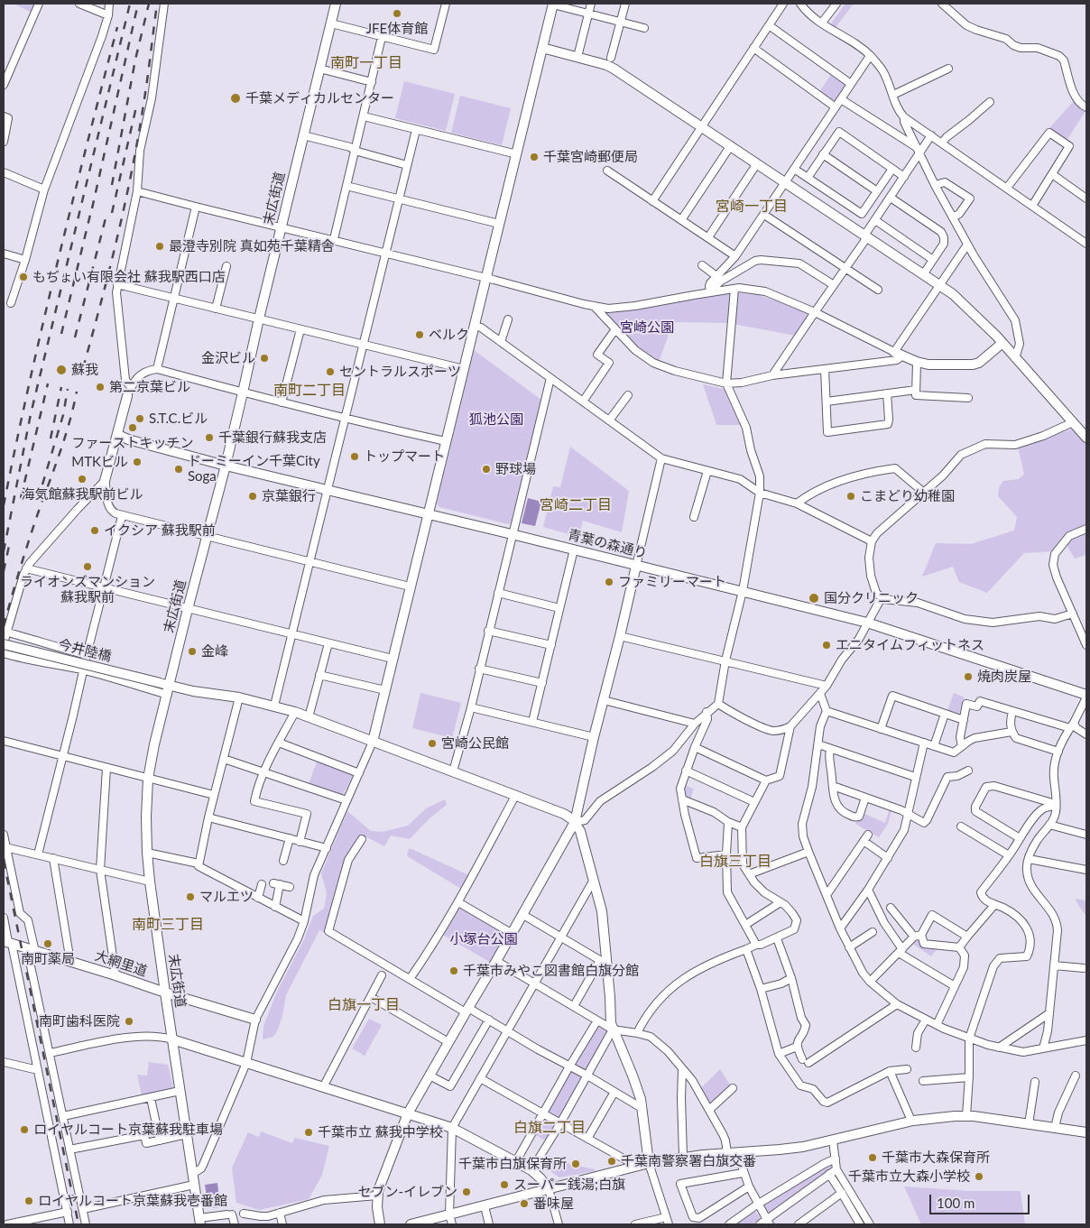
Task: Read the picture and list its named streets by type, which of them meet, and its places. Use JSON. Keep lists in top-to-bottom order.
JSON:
{
  "streets": {
    "street": [
      "末広街道",
      "青葉の森通り",
      "今井陸橋",
      "大網里道"
    ]
  },
  "crossings": [
    ["末広街道", "青葉の森通り"],
    ["末広街道", "今井陸橋"],
    ["末広街道", "大網里道"]
  ],
  "districts": [
    "南町一丁目",
    "宮崎一丁目",
    "南町二丁目",
    "宮崎二丁目",
    "白旗三丁目",
    "南町三丁目",
    "白旗一丁目",
    "白旗二丁目"
  ],
  "parks": ["宮崎公園", "狐池公園", "小塚台公園"],
  "places": [
    "JFE体育館",
    "千葉メディカルセンター",
    "千葉宮崎郵便局",
    "最澄寺別院 真如苑千葉精舎",
    "もぢょい有限会社 蘇我駅西口店",
    "ベルク",
    "金沢ビル",
    "蘇我",
    "セントラルスポーツ",
    "第二京葉ビル",
    "S.T.C.ビル",
    "ファーストキッチン",
    "千葉銀行蘇我支店",
    "トップマート",
    "MTKビル",
    "ドーミーイン千葉City Soga",
    "野球場",
    "海気館蘇我駅前ビル",
    "京葉銀行",
    "こまどり幼稚園",
    "イクシア 蘇我駅前",
    "ライオンズマンション 蘇我駅前",
    "ファミリーマート",
    "国分クリニック",
    "エニタイムフィットネス",
    "金峰",
    "焼肉炭屋",
    "宮崎公民館",
    "マルエツ",
    "南町薬局",
    "千葉市みやこ図書館白旗分館",
    "南町歯科医院",
    "ロイヤルコート京葉蘇我駐車場",
    "千葉市立 蘇我中学校",
    "千葉市大森保育所",
    "千葉南警察署白旗交番",
    "千葉市白旗保育所",
    "千葉市立大森小学校",
    "スーパー銭湯;白旗",
    "セブン-イレブン",
    "ロイヤルコート京葉蘇我壱番館",
    "番味屋"
  ],
  "scale_bar": "100 m"
}
